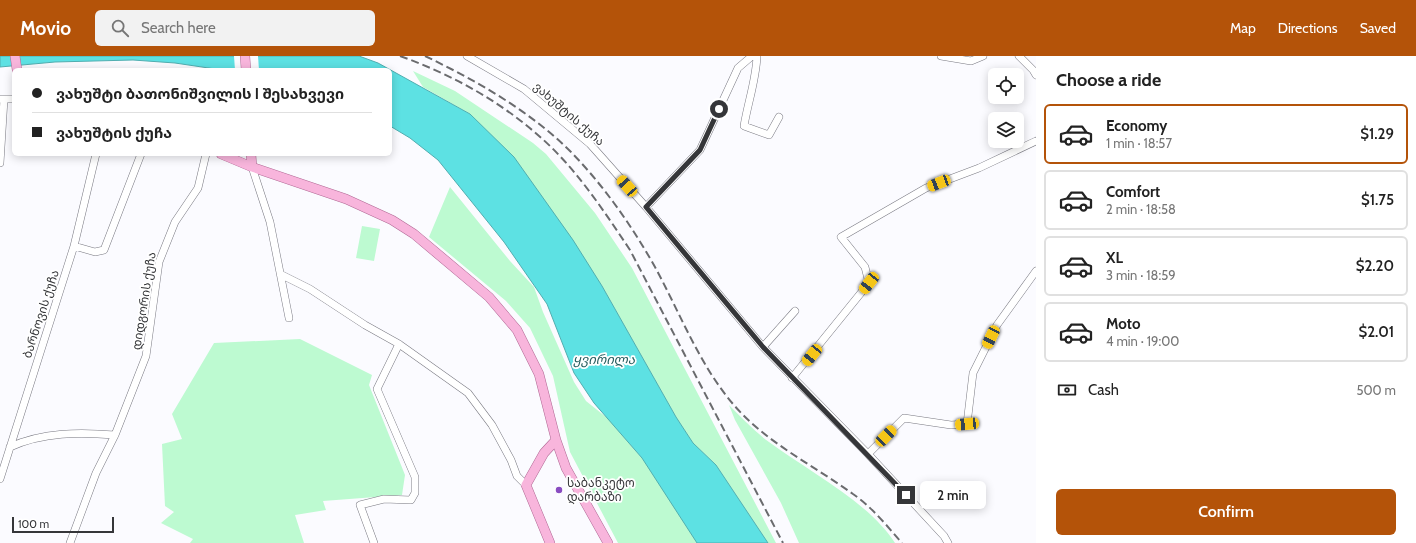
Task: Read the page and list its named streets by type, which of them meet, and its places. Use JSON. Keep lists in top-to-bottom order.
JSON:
{
  "streets": {
    "street": ["ვახუშტის ქუჩა", "დიდგორის ქუჩა", "ბარნოვის ქუჩა"]
  },
  "water": ["ყვირილა"],
  "places": ["საბანკეტო დარბაზი"],
  "scale_bar": "100 m",
  "page": {
    "header": "Movio",
    "search": "Search here",
    "nav": ["Map", "Directions", "Saved"],
    "heading": "Choose a ride",
    "banner": ["ვახუშტი ბათონიშვილის I შესახვევი", "ვახუშტის ქუჩა"],
    "list": [
      {
        "name": "Economy",
        "note": "1 min · 18:57",
        "value": "$1.29"
      },
      {
        "name": "Comfort",
        "note": "2 min · 18:58",
        "value": "$1.75"
      },
      {
        "name": "XL",
        "note": "3 min · 18:59",
        "value": "$2.20"
      },
      {
        "name": "Moto",
        "note": "4 min · 19:00",
        "value": "$2.01"
      }
    ],
    "pay": ["Cash", "500 m"],
    "bubble": "2 min",
    "buttons": "Confirm",
    "scale": "100 m"
  }
}
